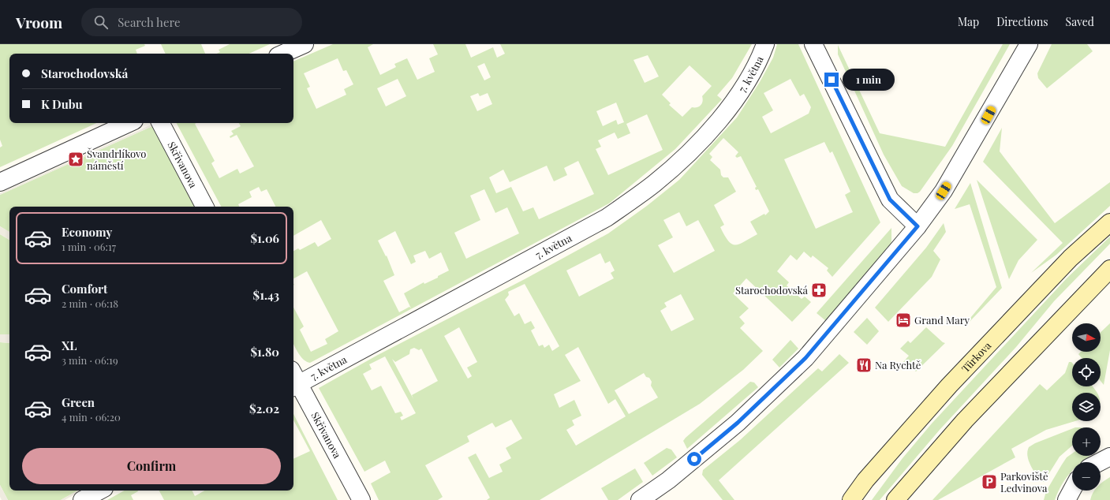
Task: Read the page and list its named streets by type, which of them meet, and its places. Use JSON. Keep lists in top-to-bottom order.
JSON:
{
  "streets": {
    "main road": ["Türkova"],
    "street": ["7. května", "Skřivanova"]
  },
  "crossings": [
    ["7. května", "Skřivanova"]
  ],
  "places": {
    "place": ["Švandrlíkovo náměstí"],
    "pharmacy": ["Starochodovská"],
    "hotel": ["Grand Mary"],
    "restaurant": ["Na Rychtě"],
    "parking": ["Parkoviště Ledvinova"]
  },
  "north": "right",
  "page": {
    "header": "Vroom",
    "search": "Search here",
    "nav": ["Map", "Directions", "Saved"],
    "banner": ["Starochodovská", "K Dubu"],
    "bubble": "1 min",
    "list": [
      {
        "name": "Economy",
        "note": "1 min · 06:17",
        "value": "$1.06"
      },
      {
        "name": "Comfort",
        "note": "2 min · 06:18",
        "value": "$1.43"
      },
      {
        "name": "XL",
        "note": "3 min · 06:19",
        "value": "$1.80"
      },
      {
        "name": "Green",
        "note": "4 min · 06:20",
        "value": "$2.02"
      }
    ],
    "map_buttons": ["+", "−"],
    "buttons": "Confirm"
  }
}
